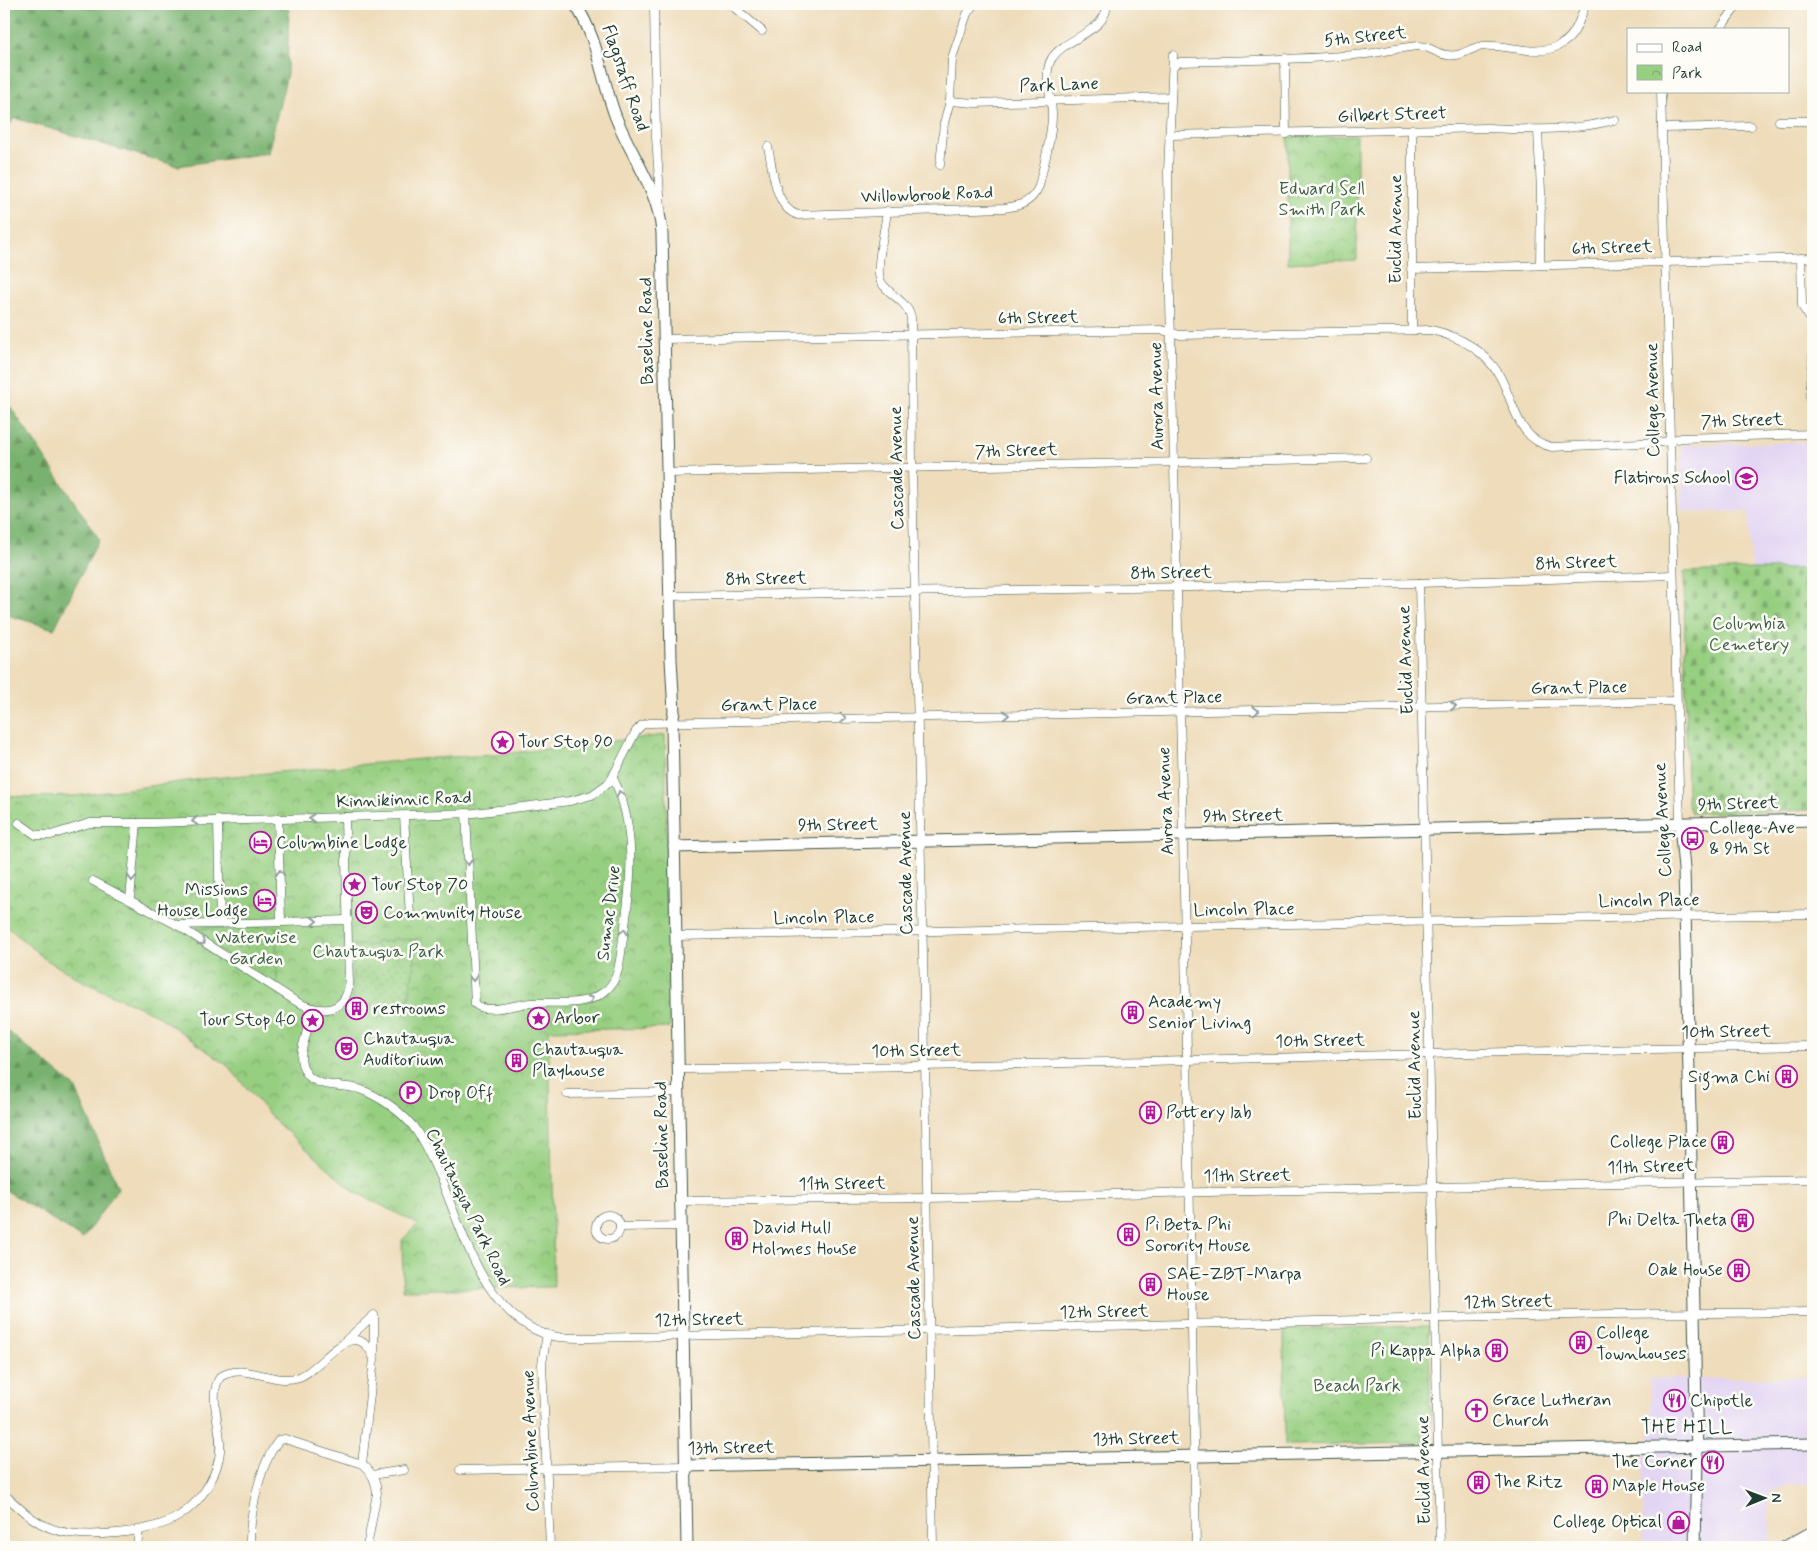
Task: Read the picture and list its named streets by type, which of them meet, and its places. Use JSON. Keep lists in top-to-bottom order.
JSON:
{
  "streets": {
    "street": [
      "5th Street",
      "Flagstaff Road",
      "Park Lane",
      "Gilbert Street",
      "Willowbrook Road",
      "Euclid Avenue",
      "6th Street",
      "Baseline Road",
      "Aurora Avenue",
      "College Avenue",
      "7th Street",
      "Cascade Avenue",
      "8th Street",
      "Grant Place",
      "Kinnikinnic Road",
      "9th Street",
      "Lincoln Place",
      "Sumac Drive",
      "10th Street",
      "11th Street",
      "Chautauqua Park Road",
      "12th Street",
      "13th Street",
      "Columbine Avenue"
    ]
  },
  "crossings": [
    ["5th Street", "Aurora Avenue"],
    ["Flagstaff Road", "Baseline Road"],
    ["Park Lane", "Willowbrook Road"],
    ["Park Lane", "Aurora Avenue"],
    ["Gilbert Street", "Euclid Avenue"],
    ["Gilbert Street", "Aurora Avenue"],
    ["Willowbrook Road", "Cascade Avenue"],
    ["Euclid Avenue", "6th Street"],
    ["Euclid Avenue", "7th Street"],
    ["Euclid Avenue", "8th Street"],
    ["Euclid Avenue", "Grant Place"],
    ["Euclid Avenue", "9th Street"],
    ["Euclid Avenue", "Lincoln Place"],
    ["Euclid Avenue", "10th Street"],
    ["Euclid Avenue", "11th Street"],
    ["Euclid Avenue", "12th Street"],
    ["Euclid Avenue", "13th Street"],
    ["6th Street", "Baseline Road"],
    ["6th Street", "Aurora Avenue"],
    ["6th Street", "College Avenue"],
    ["6th Street", "7th Street"],
    ["6th Street", "Cascade Avenue"],
    ["Baseline Road", "7th Street"],
    ["Baseline Road", "8th Street"],
    ["Baseline Road", "Grant Place"],
    ["Baseline Road", "Kinnikinnic Road"],
    ["Baseline Road", "9th Street"],
    ["Baseline Road", "Lincoln Place"],
    ["Baseline Road", "10th Street"],
    ["Baseline Road", "11th Street"],
    ["Baseline Road", "12th Street"],
    ["Baseline Road", "13th Street"],
    ["Aurora Avenue", "7th Street"],
    ["Aurora Avenue", "8th Street"],
    ["Aurora Avenue", "Grant Place"],
    ["Aurora Avenue", "9th Street"],
    ["Aurora Avenue", "Lincoln Place"],
    ["Aurora Avenue", "10th Street"],
    ["Aurora Avenue", "11th Street"],
    ["Aurora Avenue", "12th Street"],
    ["Aurora Avenue", "13th Street"],
    ["College Avenue", "7th Street"],
    ["College Avenue", "8th Street"],
    ["College Avenue", "Grant Place"],
    ["College Avenue", "9th Street"],
    ["College Avenue", "Lincoln Place"],
    ["College Avenue", "10th Street"],
    ["College Avenue", "11th Street"],
    ["College Avenue", "12th Street"],
    ["College Avenue", "13th Street"],
    ["7th Street", "Cascade Avenue"],
    ["Cascade Avenue", "8th Street"],
    ["Cascade Avenue", "Grant Place"],
    ["Cascade Avenue", "9th Street"],
    ["Cascade Avenue", "Lincoln Place"],
    ["Cascade Avenue", "10th Street"],
    ["Cascade Avenue", "11th Street"],
    ["Cascade Avenue", "12th Street"],
    ["Cascade Avenue", "13th Street"],
    ["Grant Place", "Kinnikinnic Road"],
    ["Kinnikinnic Road", "Sumac Drive"],
    ["Chautauqua Park Road", "12th Street"],
    ["12th Street", "Columbine Avenue"],
    ["13th Street", "Columbine Avenue"]
  ],
  "one_way": ["Grant Place"],
  "districts": ["THE HILL"],
  "parks": [
    "Edward Sell Smith Park",
    "Columbia Cemetery",
    "Waterwise Garden",
    "Chautauqua Park",
    "Beach Park"
  ],
  "places": {
    "school or university": ["Flatirons School"],
    "place": [
      "Tour Stop 90",
      "Tour Stop 70",
      "Arbor",
      "Tour Stop 40"
    ],
    "bus stop": ["College Ave & 9th St"],
    "hotel": ["Columbine Lodge", "Missions House Lodge"],
    "theatre": ["Community House", "Chautauqua Auditorium"],
    "building": [
      "restrooms",
      "Academy Senior Living",
      "Chautauqua Playhouse",
      "Sigma Chi",
      "Pottery lab",
      "College Place",
      "Phi Delta Theta",
      "Pi Beta Phi Sorority House",
      "David Hull Holmes House",
      "Oak House",
      "SAE-ZBT-Marpa House",
      "College Townhouses",
      "Pi Kappa Alpha",
      "The Ritz",
      "Maple House"
    ],
    "parking": ["Drop Off"],
    "restaurant": ["Chipotle", "The Corner"],
    "church": ["Grace Lutheran Church"],
    "shop": ["College Optical"]
  },
  "legend": ["Road", "Park"],
  "north": "right"
}
